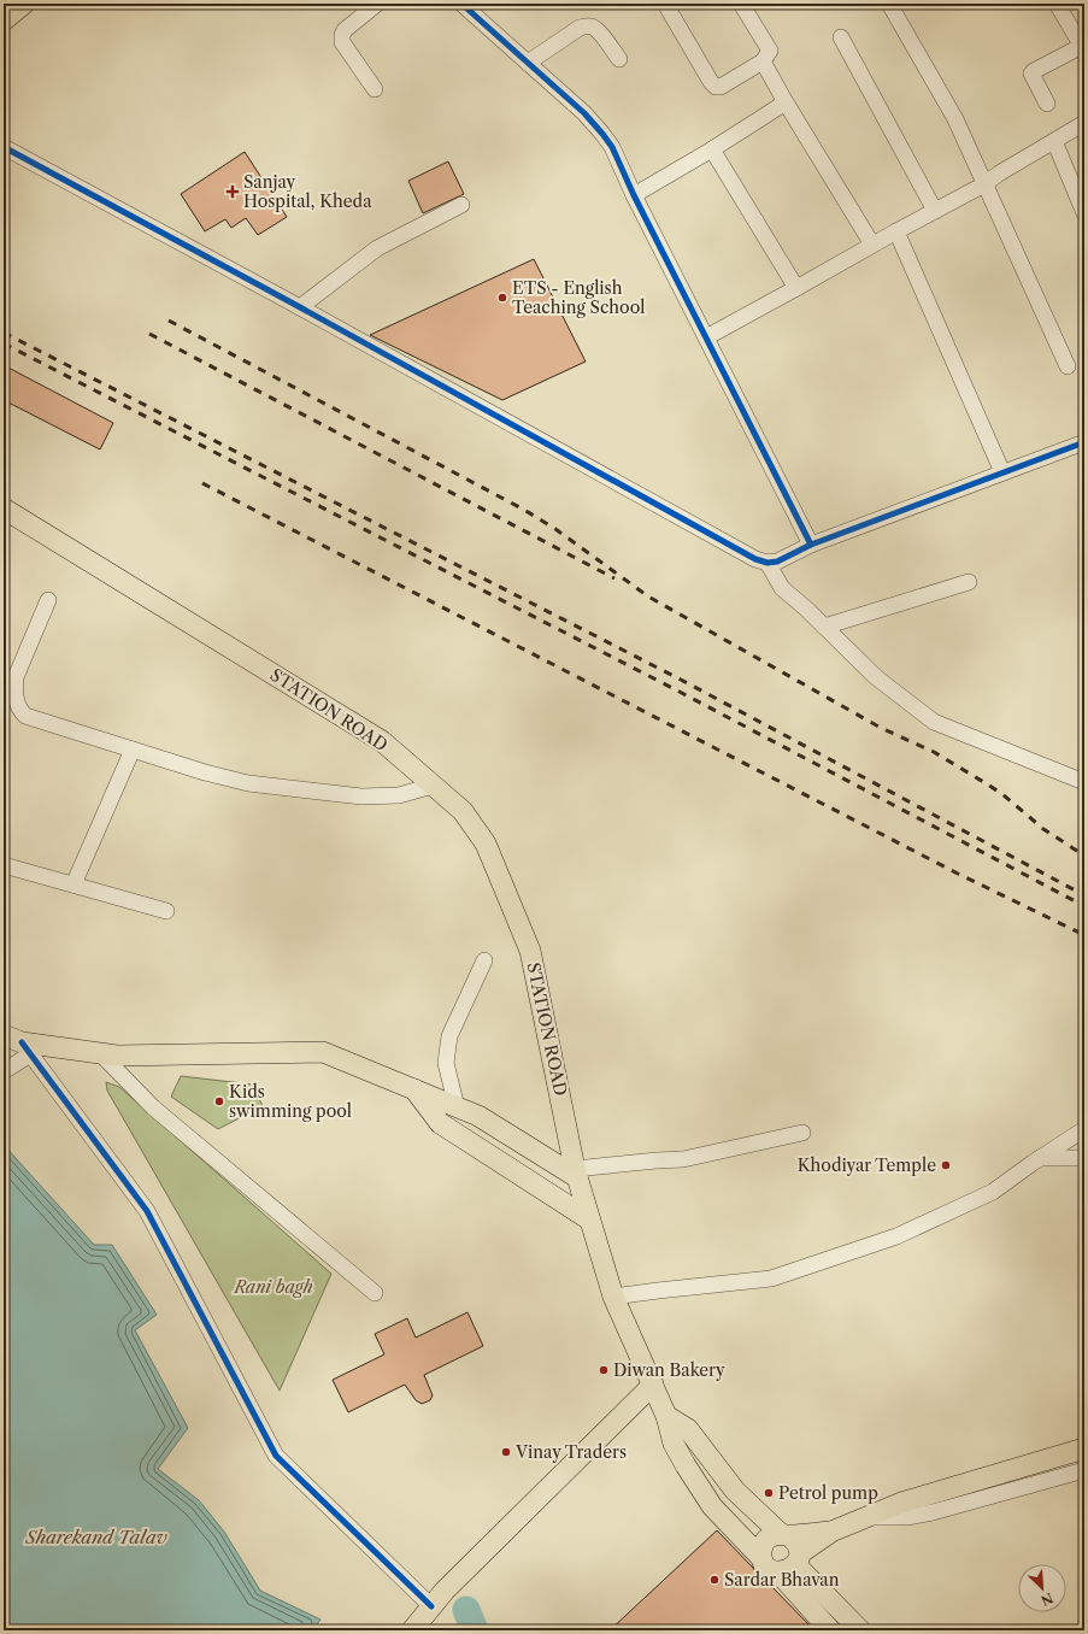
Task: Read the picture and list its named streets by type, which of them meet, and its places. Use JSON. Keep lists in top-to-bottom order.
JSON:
{
  "streets": {
    "main road": ["STATION ROAD"]
  },
  "water": ["Sharekand Talav"],
  "parks": ["Rani bagh"],
  "places": {
    "health": ["Sanjay Hospital, Kheda"],
    "other": [
      "ETS - English Teaching School",
      "Kids swimming pool",
      "Khodiyar Temple",
      "Diwan Bakery",
      "Vinay Traders",
      "Petrol pump",
      "Sardar Bhavan"
    ]
  },
  "north": "bottom right"
}
